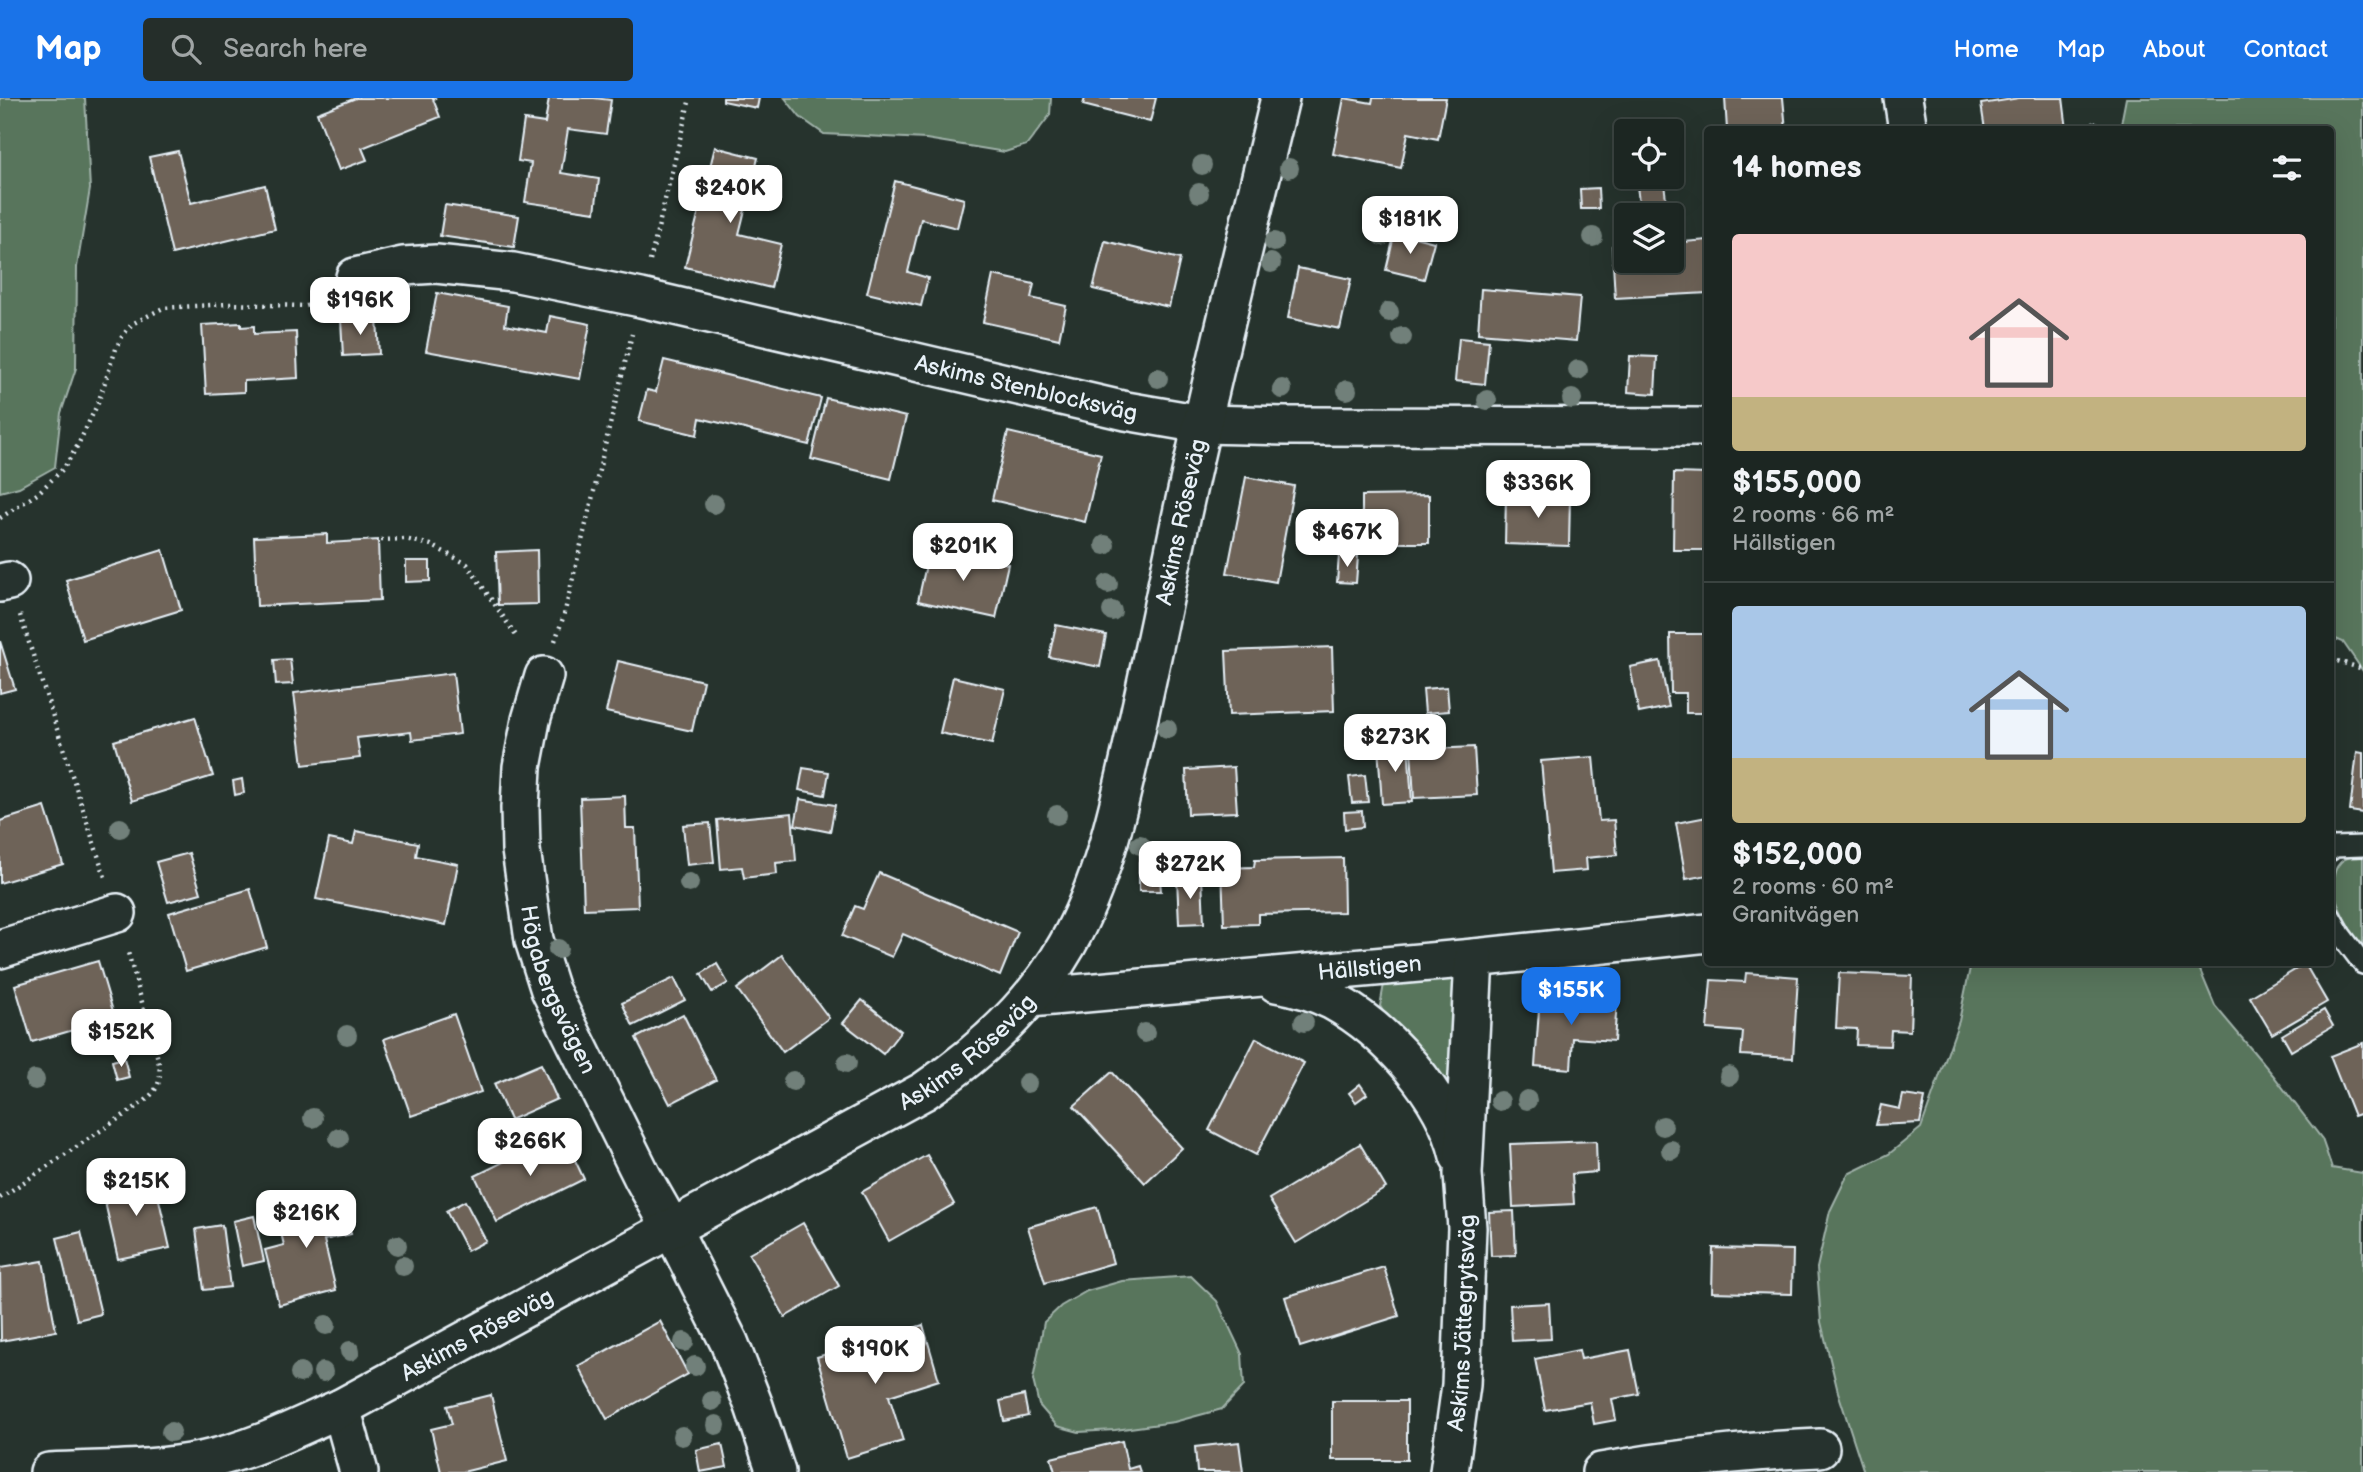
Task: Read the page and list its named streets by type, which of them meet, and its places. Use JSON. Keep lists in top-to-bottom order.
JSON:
{
  "streets": {
    "street": [
      "Askims Stenblocksväg",
      "Askims Röseväg",
      "Hällstigen",
      "Högabergsvägen",
      "Askims Jättegrytsväg"
    ]
  },
  "crossings": [
    ["Askims Stenblocksväg", "Askims Röseväg"],
    ["Askims Röseväg", "Hällstigen"],
    ["Askims Röseväg", "Högabergsvägen"],
    ["Hällstigen", "Askims Jättegrytsväg"]
  ],
  "page": {
    "header": "Map",
    "search": "Search here",
    "nav": [
      "Home",
      "Map",
      "About",
      "Contact"
    ],
    "heading": "14 homes",
    "price": [
      "$240K",
      "$181K",
      "$196K",
      "$336K",
      "$467K",
      "$201K",
      "$273K",
      "$272K",
      "$155K",
      "$152K",
      "$266K",
      "$215K",
      "$216K",
      "$190K"
    ],
    "list": [
      {
        "name": "$155,000",
        "note": "2 rooms · 66 m² · Hällstigen"
      },
      {
        "name": "$152,000",
        "note": "2 rooms · 60 m² · Granitvägen"
      }
    ]
  }
}
